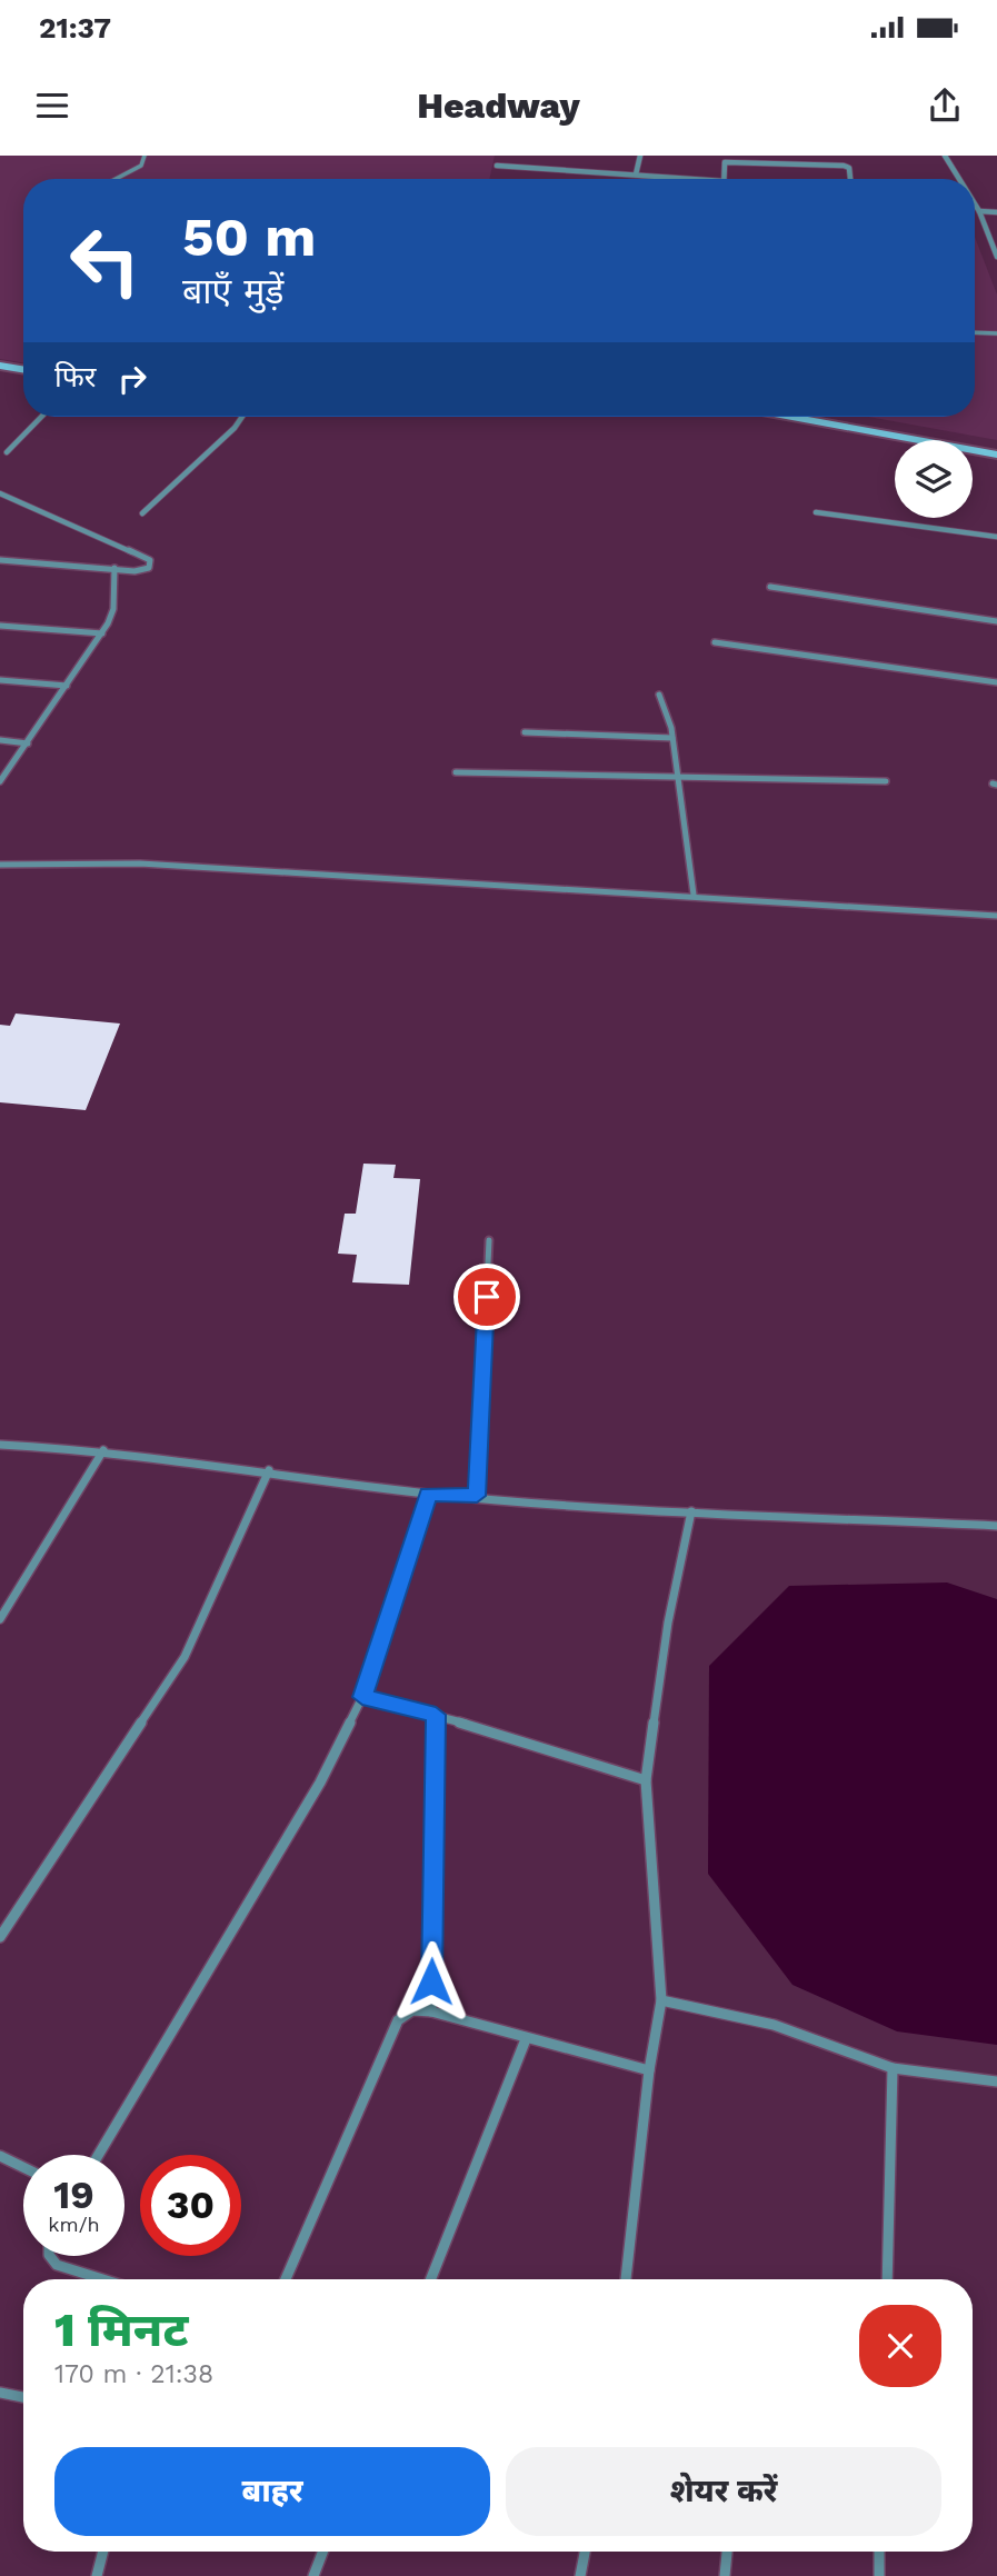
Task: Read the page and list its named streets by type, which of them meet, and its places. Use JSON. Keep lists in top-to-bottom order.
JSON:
{
  "page": {
    "status": "21:37",
    "header": "Headway",
    "turn": ["50 m", "बाएँ मुड़ें"],
    "then": "फिर",
    "speed": "19 km/h",
    "limit": "30",
    "heading": ["1 मिनट", "170 m · 21:38"],
    "buttons": ["बाहर", "शेयर करें"]
  }
}
